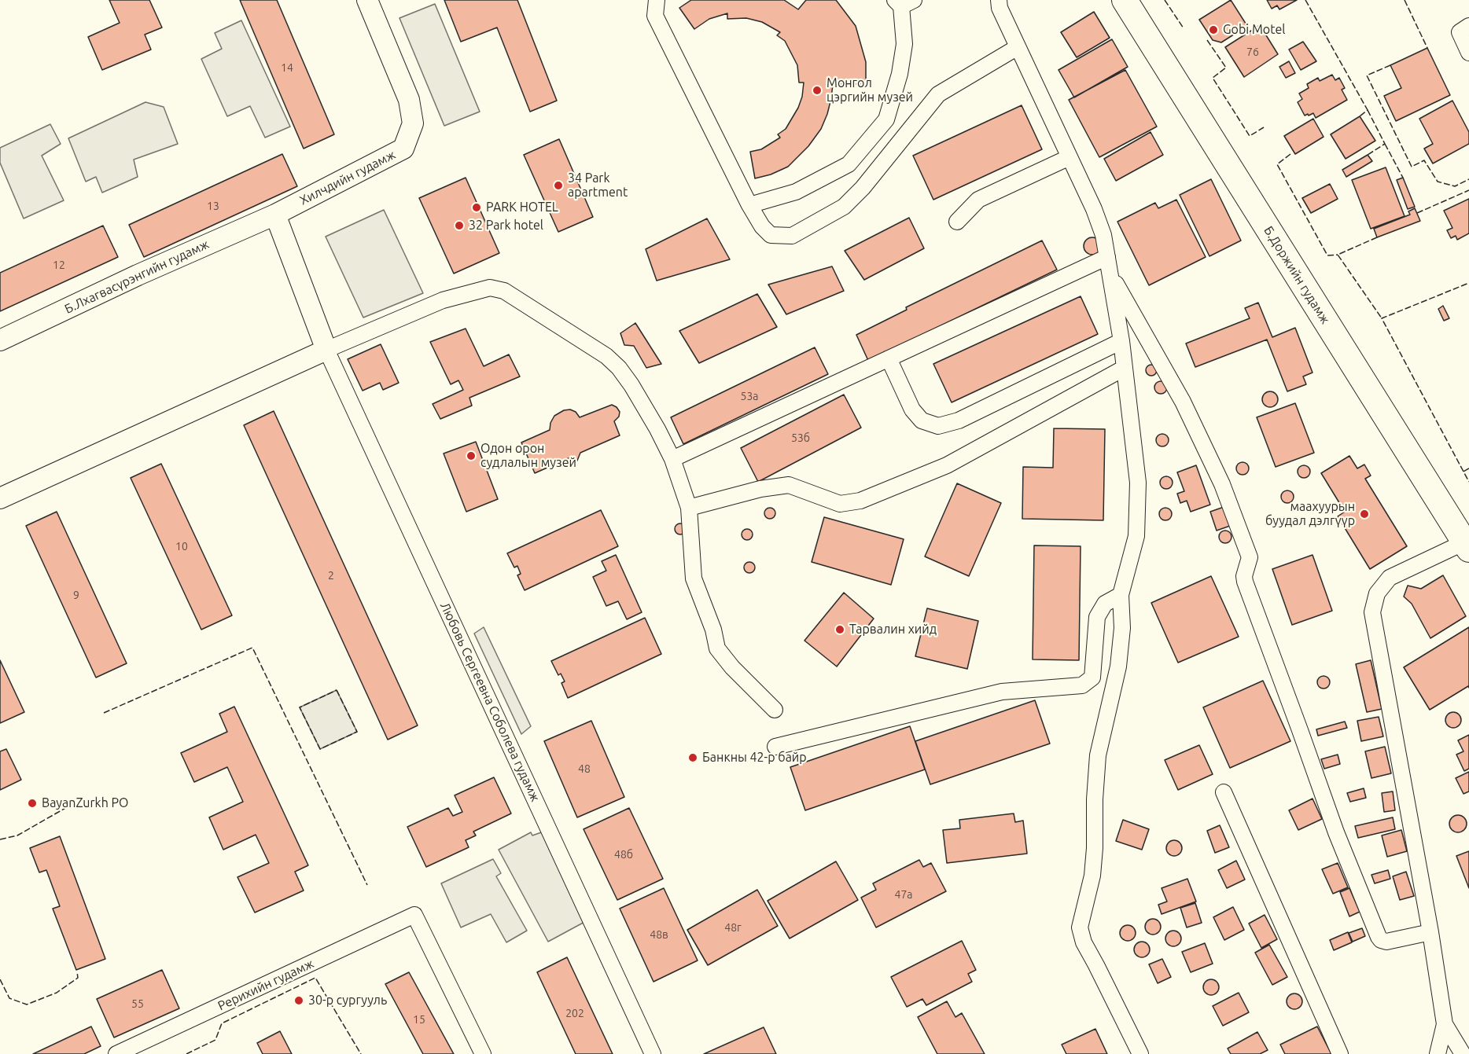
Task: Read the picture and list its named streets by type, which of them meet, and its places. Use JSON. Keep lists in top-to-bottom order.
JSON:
{
  "streets": {
    "main road": ["Б.Доржийн гудамж"],
    "street": [
      "Хилчдийн гудамж",
      "Б.Лхагвасүрэнгийн гудамж",
      "Любовь Сергеевна Соболева гудамж",
      "Рерихийн гудамж"
    ]
  },
  "crossings": [
    ["Хилчдийн гудамж", "Б.Лхагвасүрэнгийн гудамж"]
  ],
  "places": [
    "Gobi Motel",
    "Монгол цэргийн музей",
    "34 Park apartment",
    "PARK HOTEL",
    "32 Park hotel",
    "Одон орон судлалын музей",
    "маахуурын буудал дэлгүүр",
    "Тарвалин хийд",
    "Банкны 42-р байр",
    "BayanZurkh PO",
    "30-р сургууль"
  ],
  "house_numbers": [
    "76",
    "14",
    "13",
    "12",
    "53a",
    "53б",
    "10",
    "2",
    "9",
    "48",
    "48б",
    "47a",
    "48г",
    "48в",
    "55",
    "202",
    "15"
  ]
}
